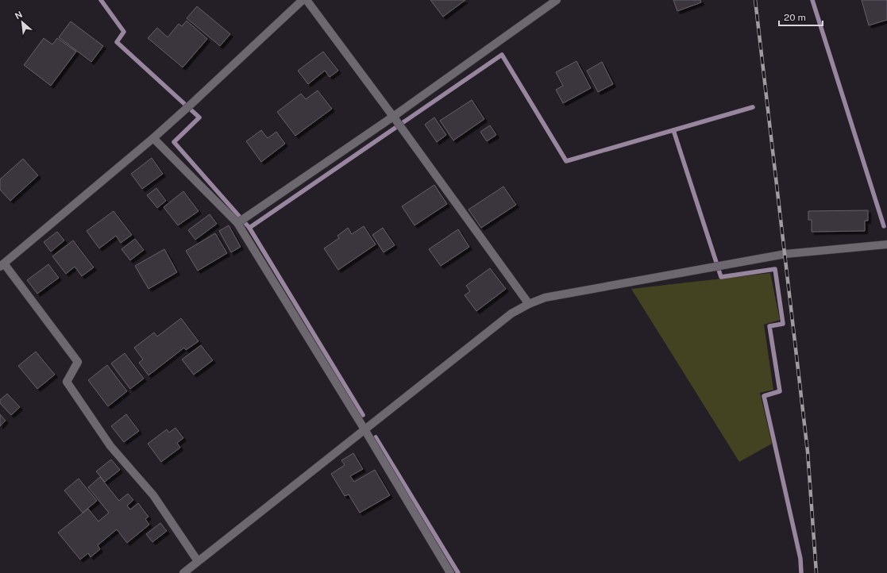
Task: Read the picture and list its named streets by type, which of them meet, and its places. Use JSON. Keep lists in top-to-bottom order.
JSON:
{
  "scale_bar": "20 m",
  "north": "top left"
}
